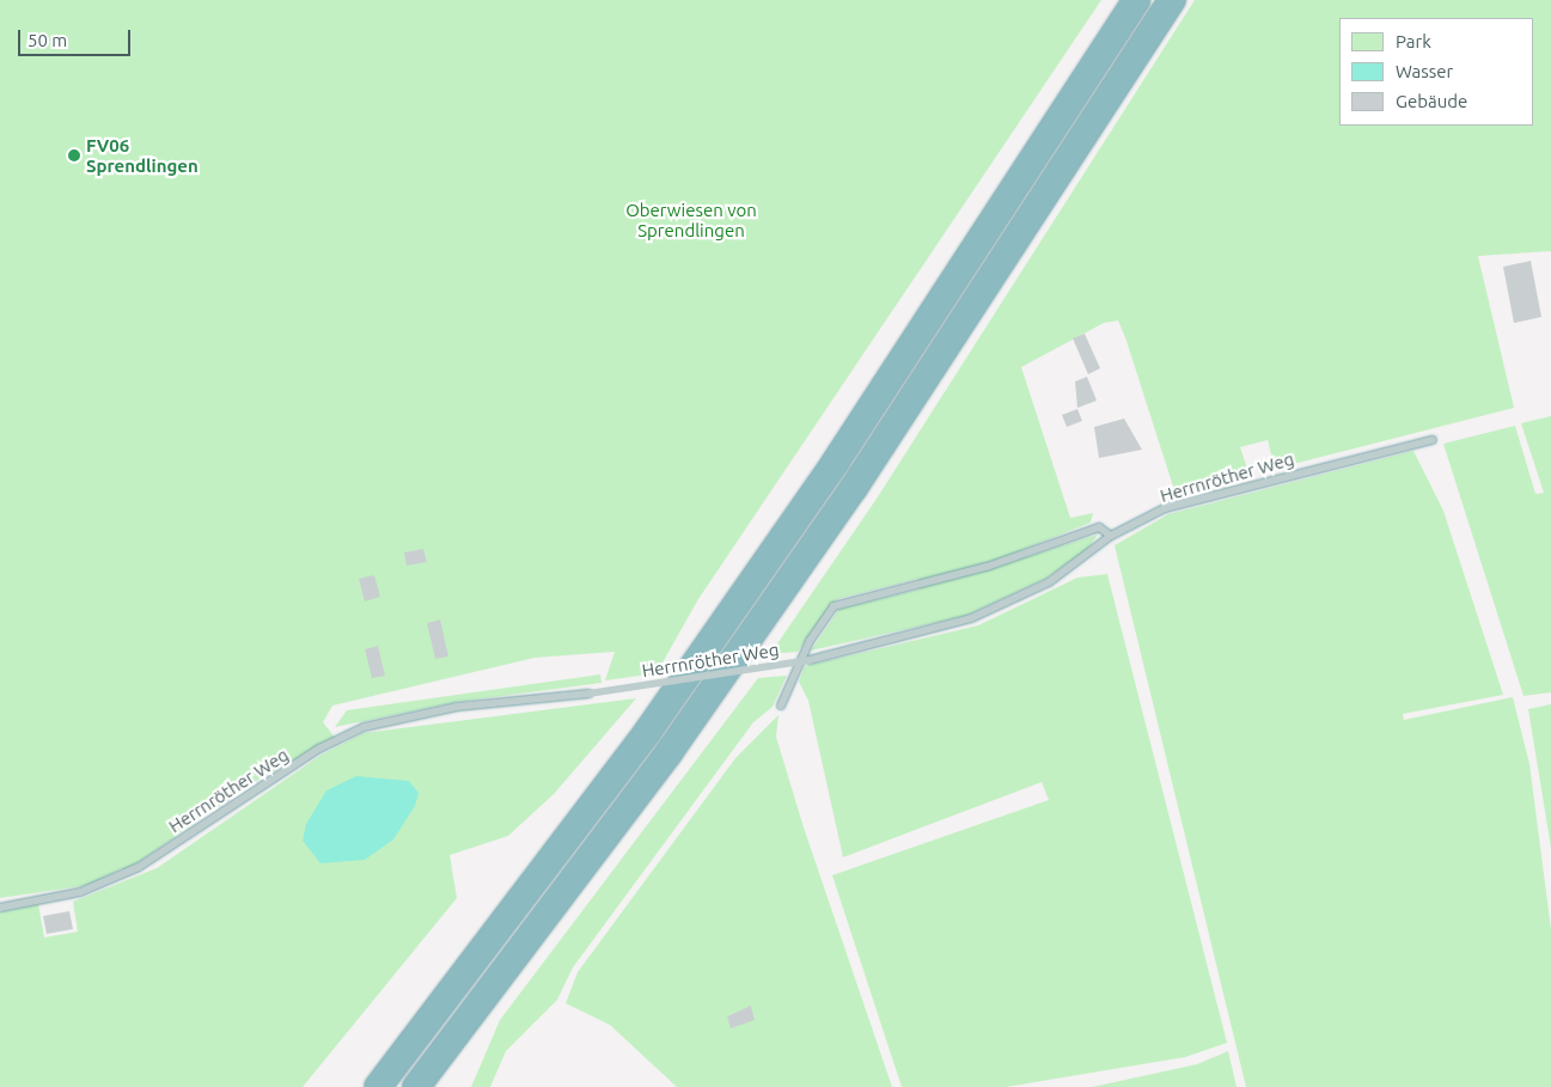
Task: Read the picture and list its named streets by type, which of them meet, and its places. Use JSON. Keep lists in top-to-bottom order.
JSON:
{
  "streets": {
    "lane": ["Herrnröther Weg"]
  },
  "parks": ["Oberwiesen von Sprendlingen"],
  "places": ["FV06 Sprendlingen"],
  "legend": ["Park", "Wasser", "Gebäude"],
  "scale_bar": "50 m"
}
